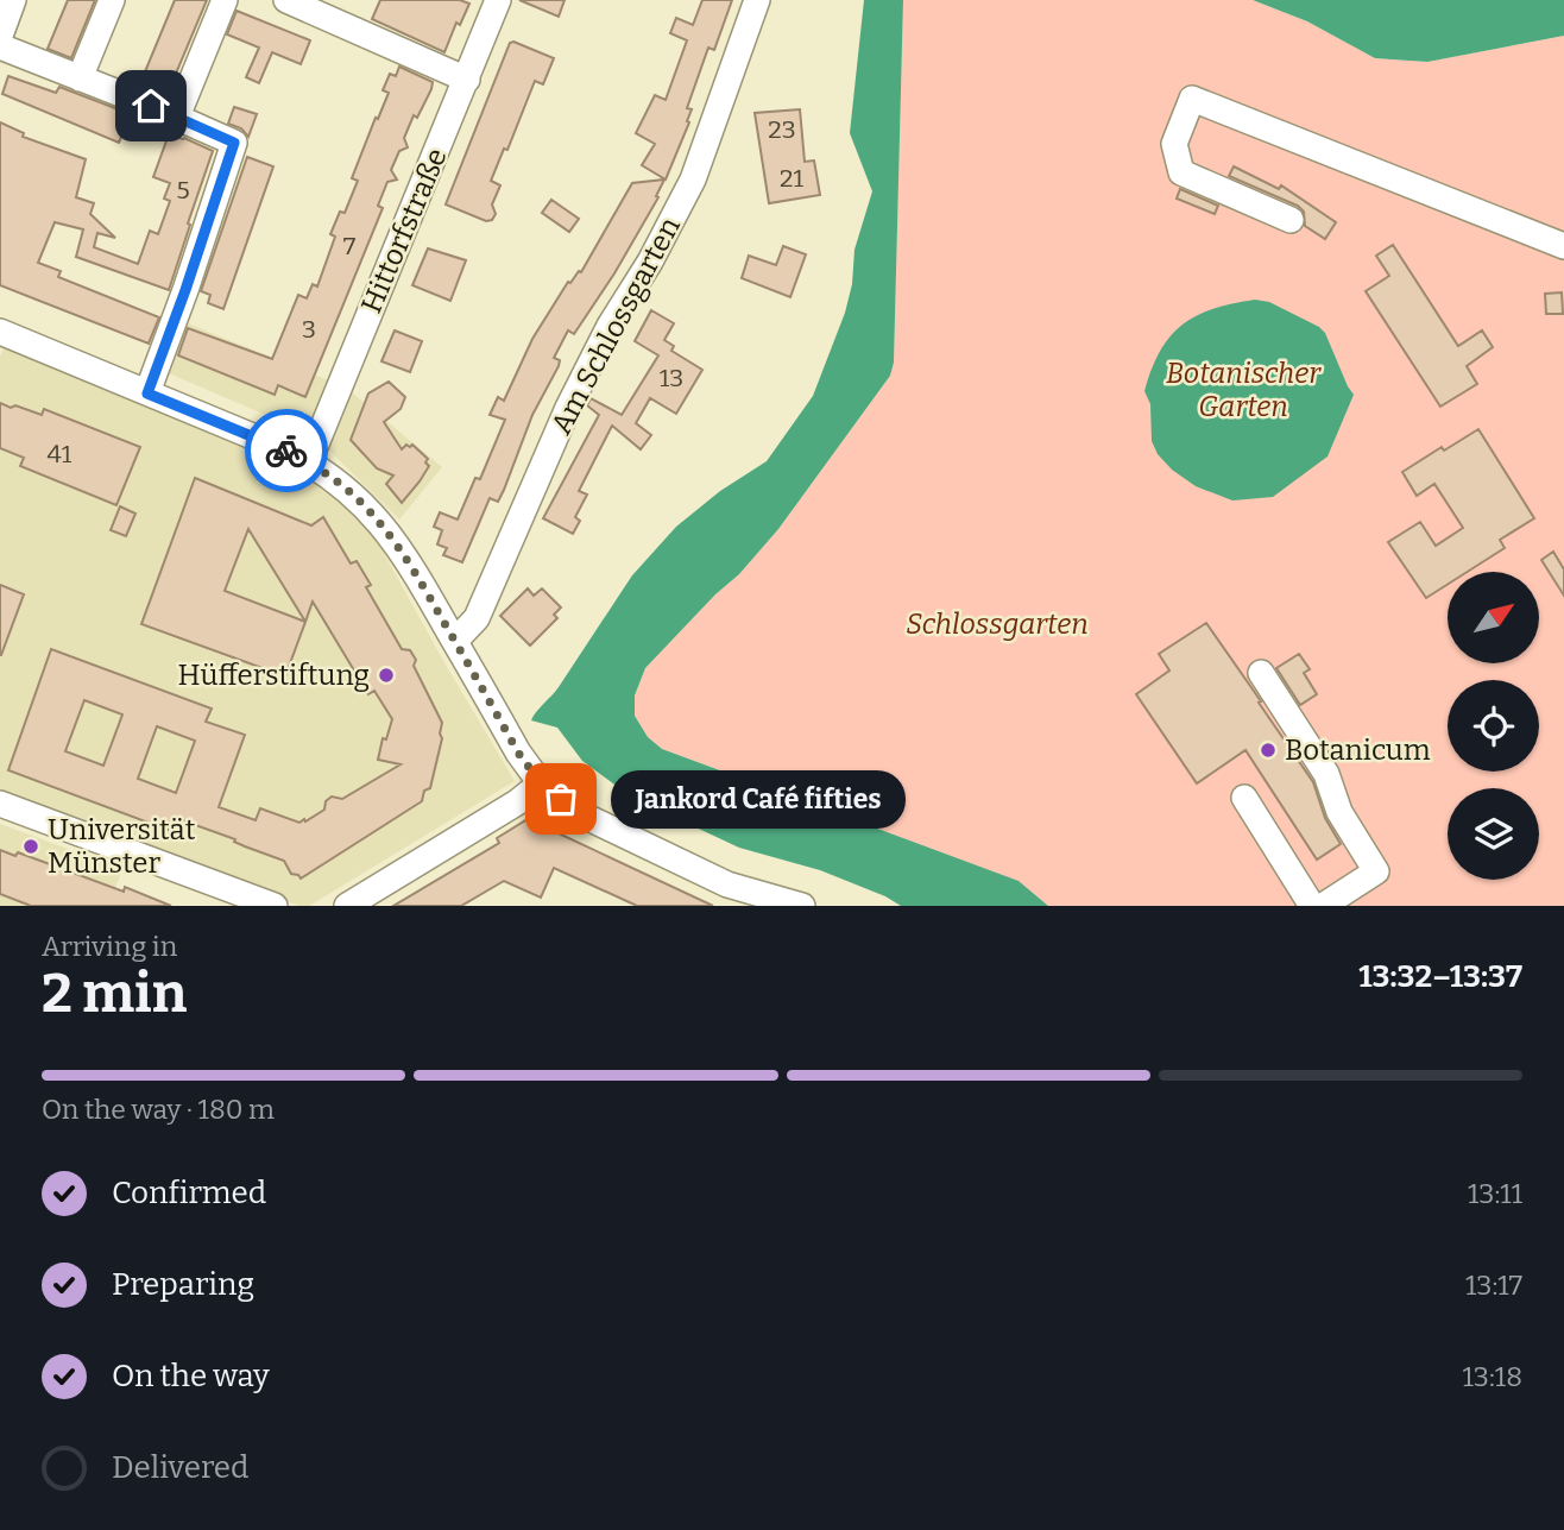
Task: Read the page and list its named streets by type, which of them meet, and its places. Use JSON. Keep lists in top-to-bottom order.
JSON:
{
  "streets": {
    "street": ["Hittorfstraße", "Am Schlossgarten"]
  },
  "parks": ["Botanischer Garten", "Schlossgarten"],
  "places": [
    "Hüfferstiftung",
    "Botanicum",
    "Jankord Café fifties",
    "Universität Münster"
  ],
  "house_numbers": [
    "23",
    "21",
    "5",
    "7",
    "3",
    "13",
    "41"
  ],
  "north": "top right",
  "page": {
    "bubble": "Jankord Café fifties",
    "heading": ["2 min", "Arriving in", "13:32–13:37"],
    "bar": "On the way · 180 m",
    "list": [
      ["Confirmed", "13:11"],
      ["Preparing", "13:17"],
      ["On the way", "13:18"],
      "Delivered"
    ]
  }
}
